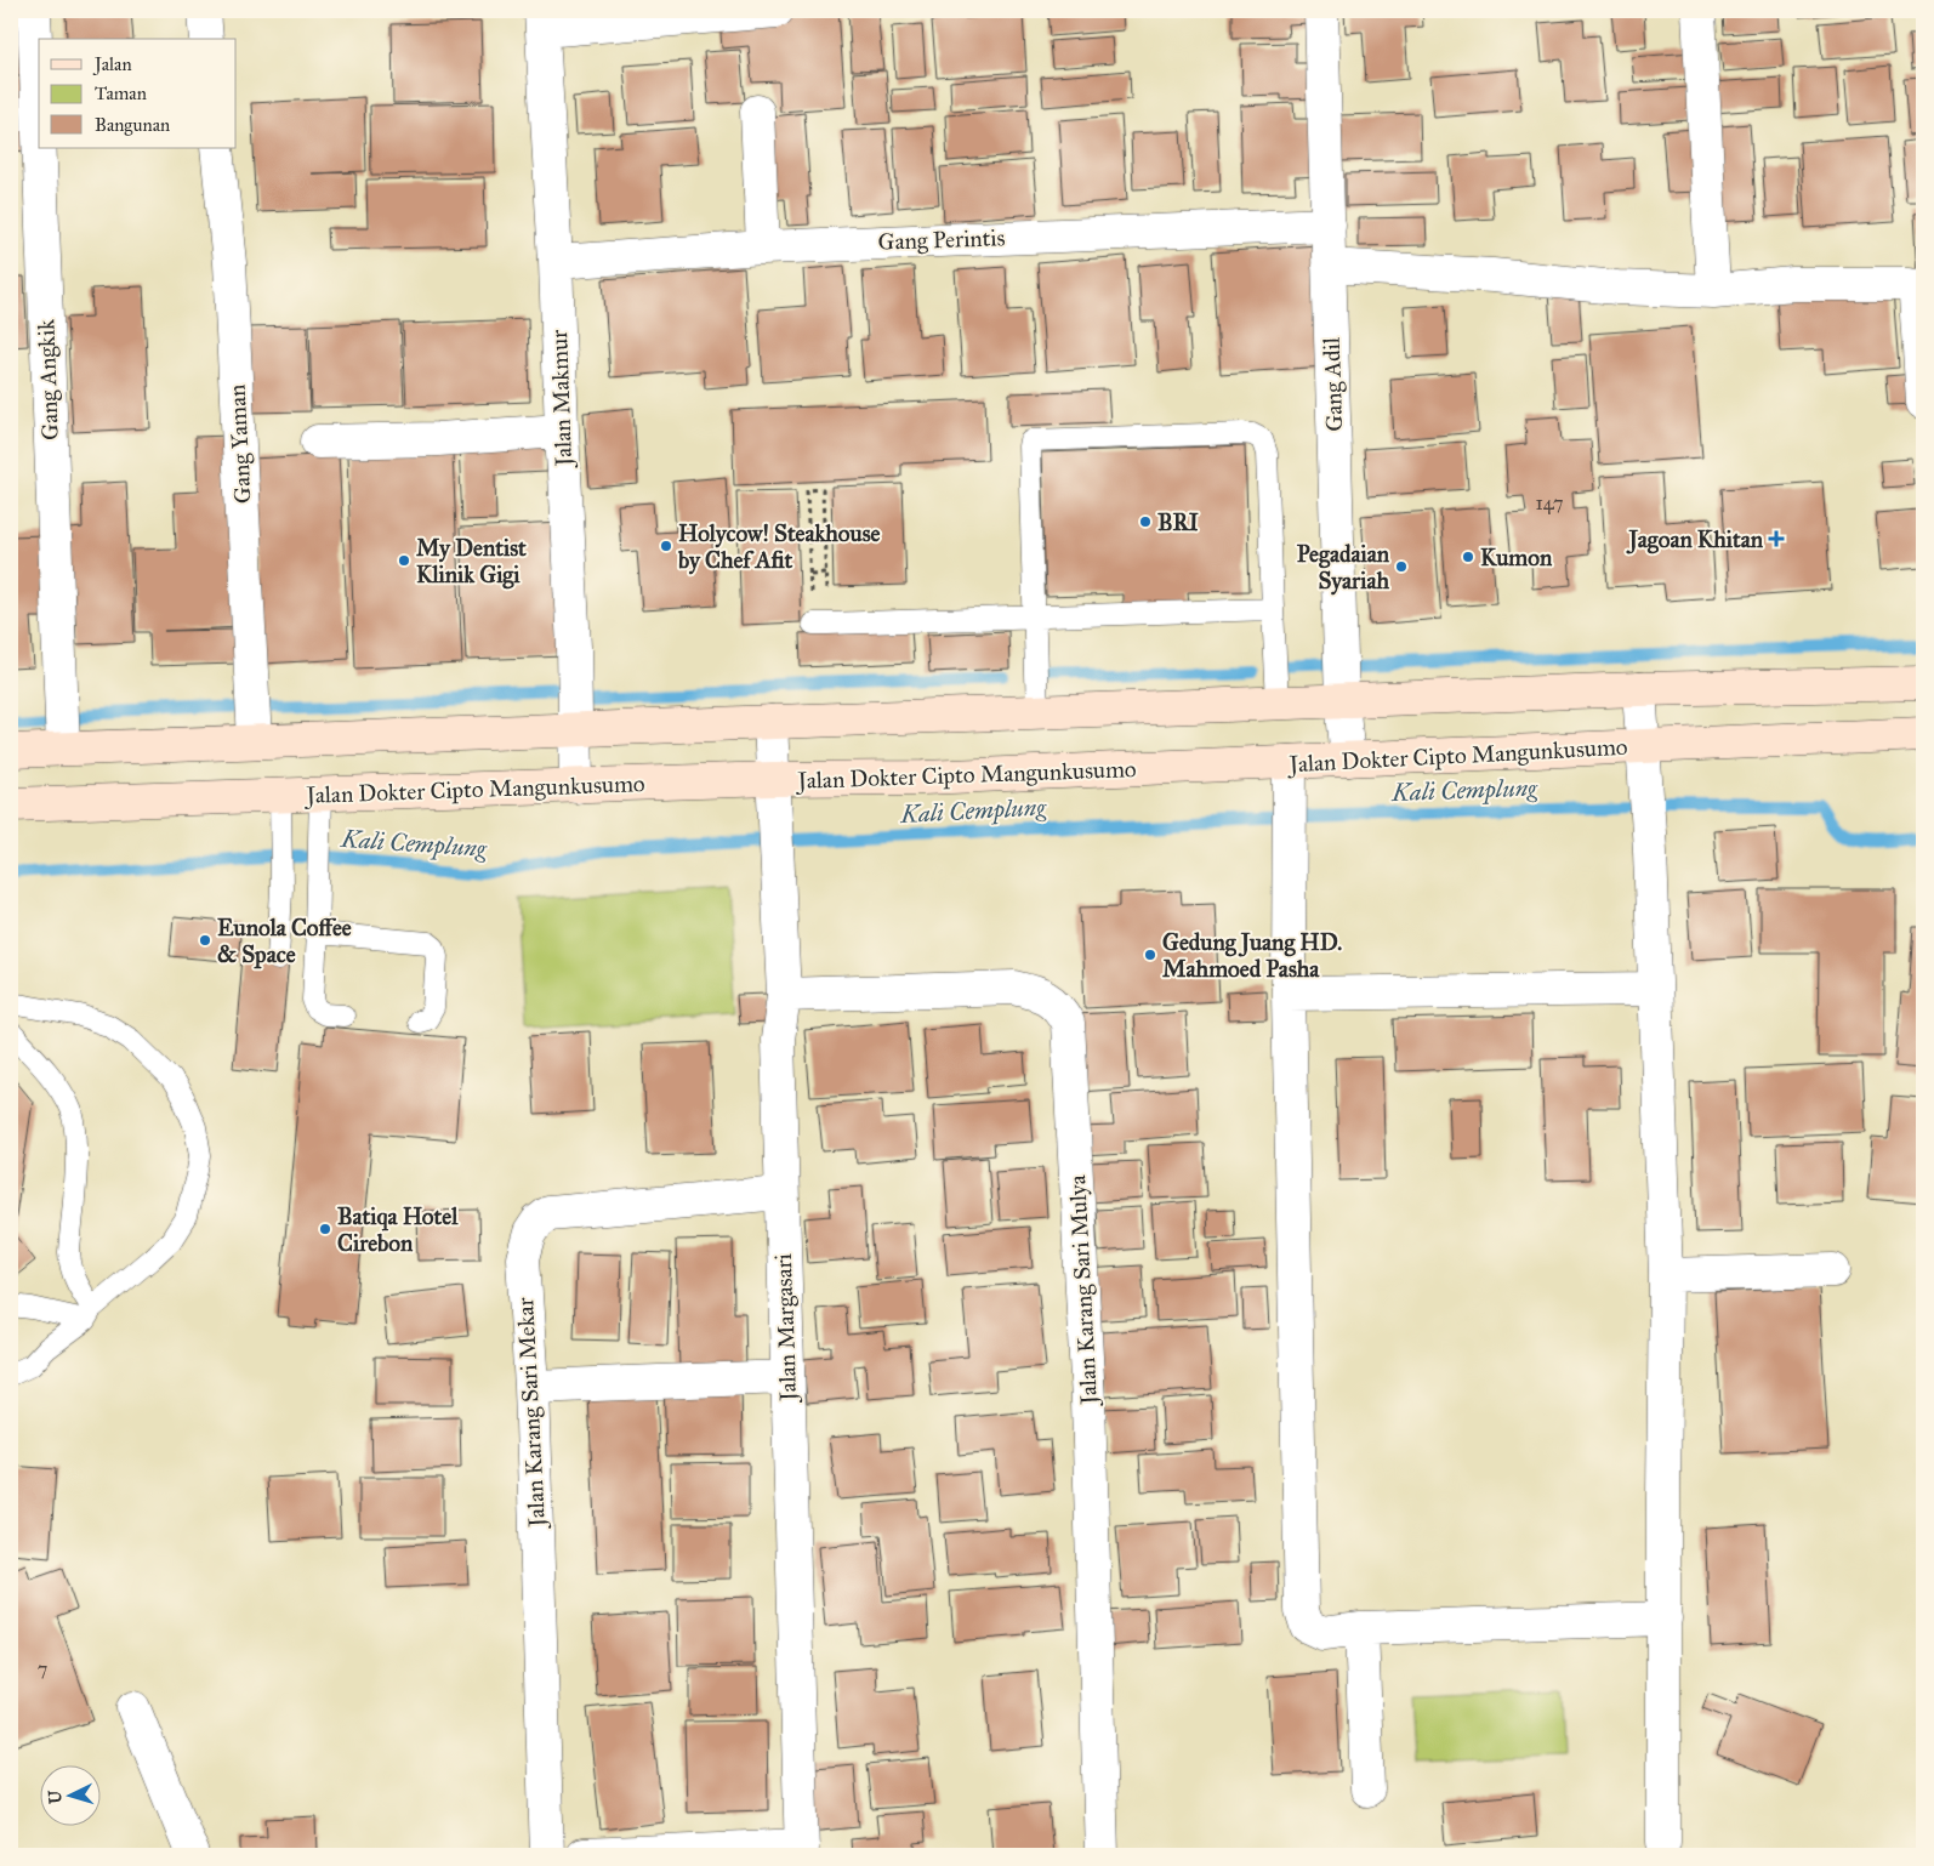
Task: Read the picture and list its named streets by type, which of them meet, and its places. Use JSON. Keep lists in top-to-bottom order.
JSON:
{
  "streets": {
    "main road": ["Jalan Dokter Cipto Mangunkusumo"],
    "street": [
      "Gang Perintis",
      "Gang Angkik",
      "Gang Adil",
      "Jalan Makmur",
      "Gang Yaman",
      "Jalan Karang Sari Mulya",
      "Jalan Margasari",
      "Jalan Karang Sari Mekar"
    ]
  },
  "crossings": [
    ["Gang Perintis", "Gang Adil"],
    ["Gang Perintis", "Jalan Makmur"],
    ["Gang Adil", "Jalan Dokter Cipto Mangunkusumo"],
    ["Jalan Makmur", "Jalan Dokter Cipto Mangunkusumo"],
    ["Jalan Dokter Cipto Mangunkusumo", "Jalan Margasari"],
    ["Jalan Karang Sari Mulya", "Jalan Margasari"],
    ["Jalan Margasari", "Jalan Karang Sari Mekar"]
  ],
  "water": ["Kali Cemplung"],
  "places": {
    "other": [
      "BRI",
      "Holycow! Steakhouse by Chef Afit",
      "Kumon",
      "My Dentist Klinik Gigi",
      "Pegadaian Syariah",
      "Eunola Coffee & Space",
      "Gedung Juang HD. Mahmoed Pasha",
      "Batiqa Hotel Cirebon"
    ],
    "health": ["Jagoan Khitan"]
  },
  "house_numbers": ["147", "7"],
  "legend": ["Jalan", "Taman", "Bangunan"],
  "north": "left"
}
